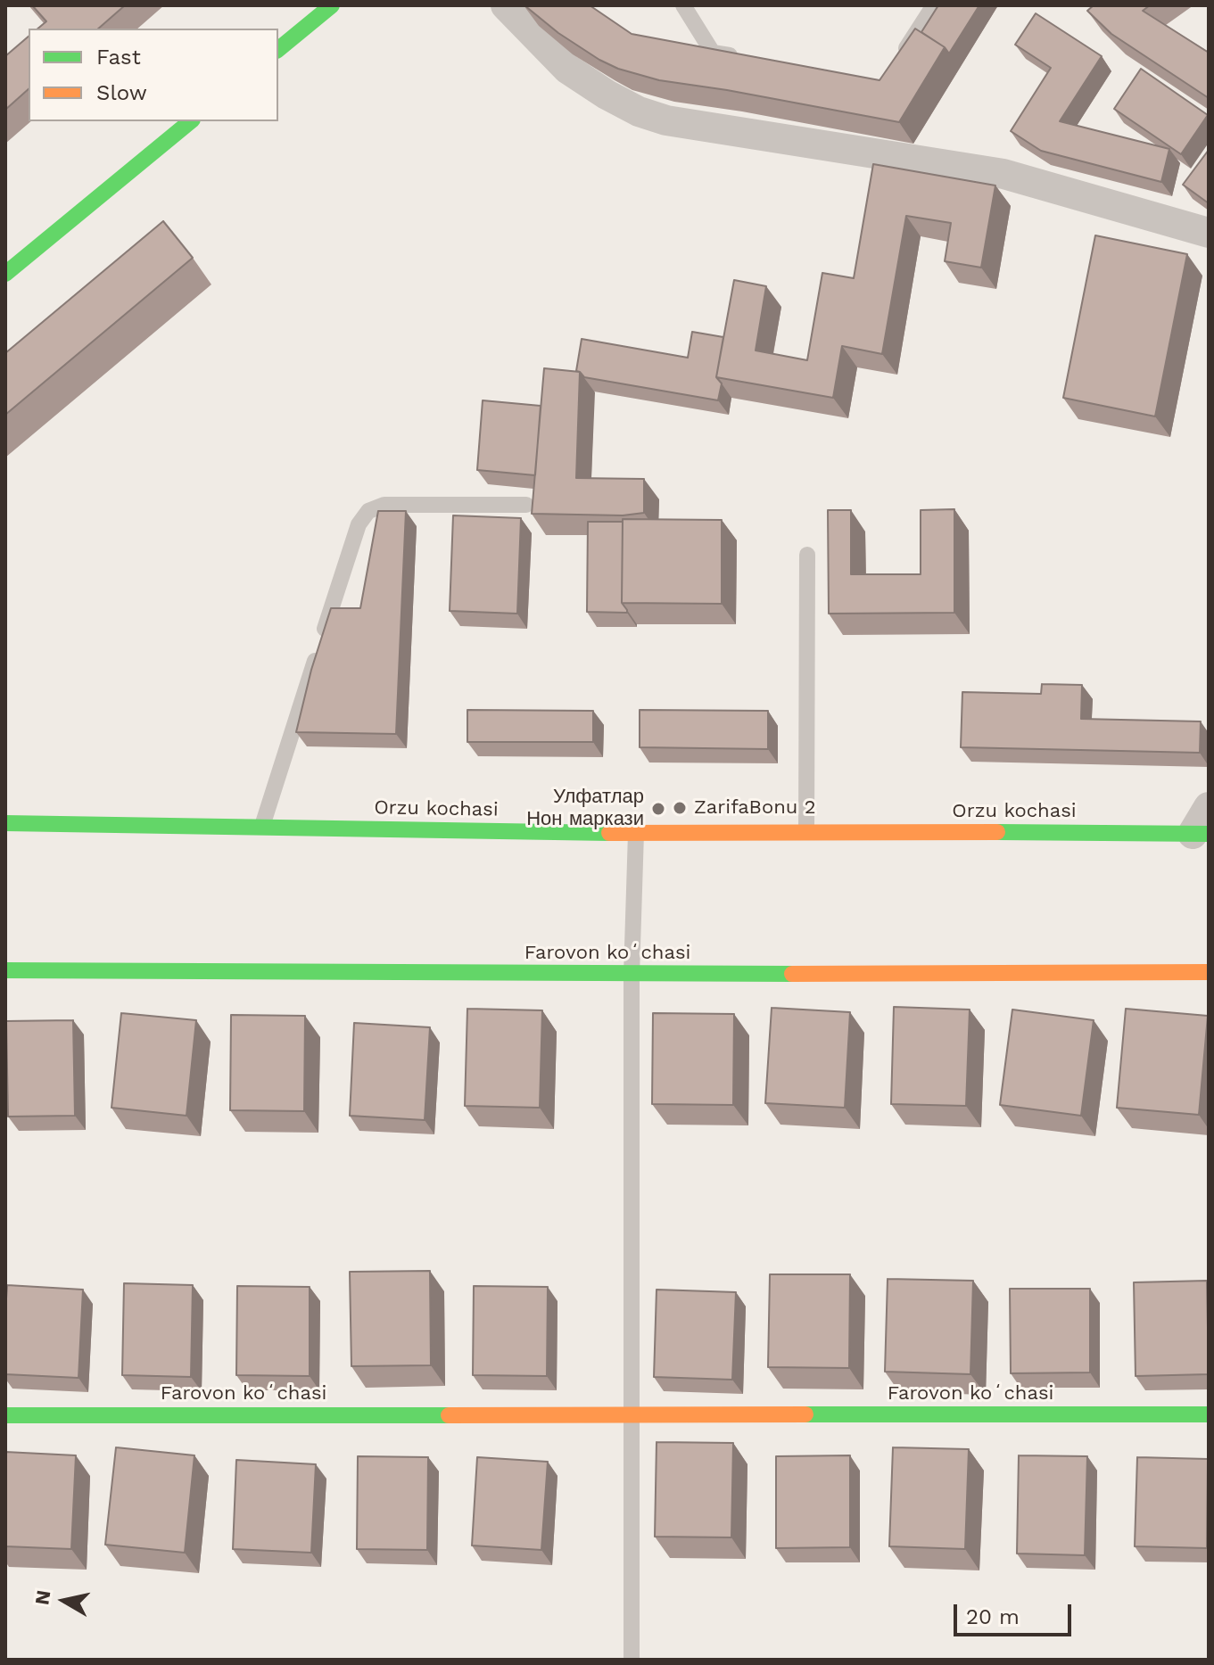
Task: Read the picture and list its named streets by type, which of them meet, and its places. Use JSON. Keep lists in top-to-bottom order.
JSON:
{
  "streets": {
    "street": ["Orzu kochasi", "Farovon koʻchasi"]
  },
  "places": ["ZarifaBonu 2", "Улфатлар Нон маркази"],
  "legend": ["Fast", "Slow"],
  "scale_bar": "20 m",
  "north": "left"
}
